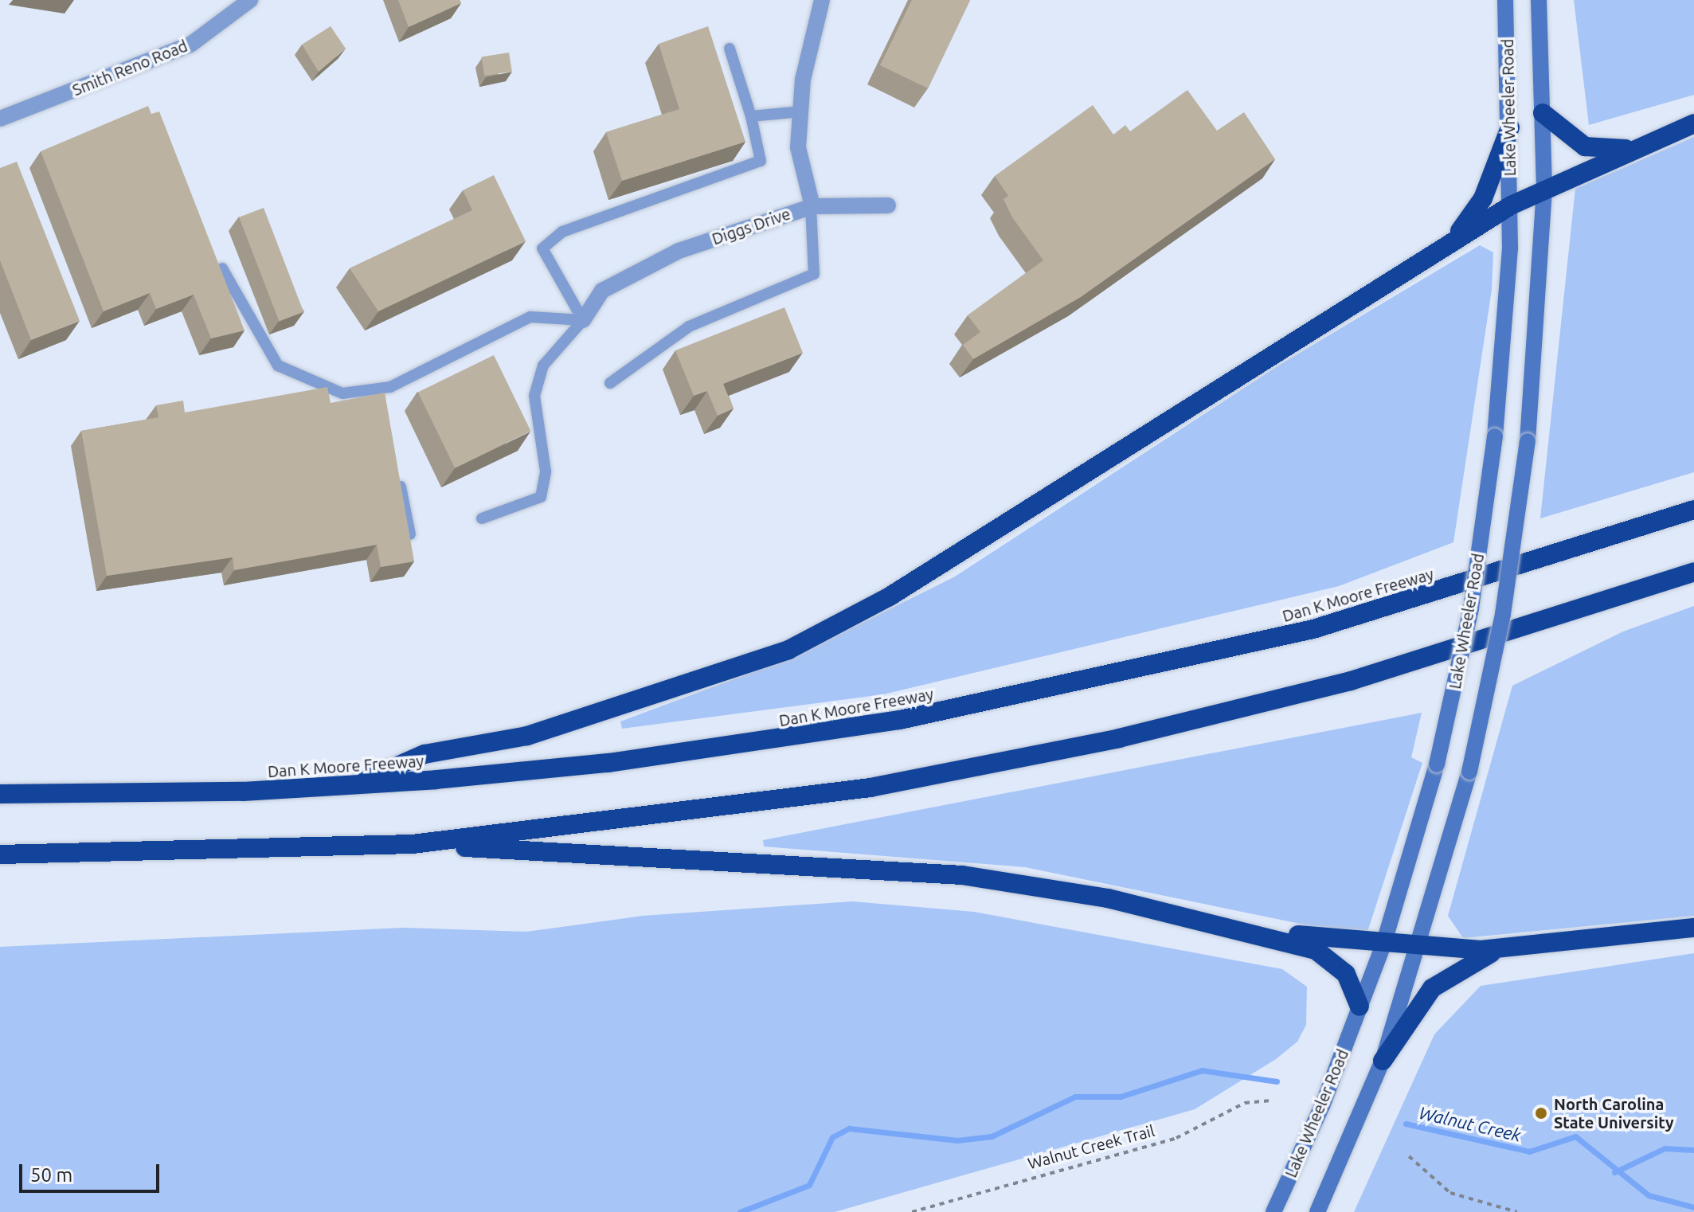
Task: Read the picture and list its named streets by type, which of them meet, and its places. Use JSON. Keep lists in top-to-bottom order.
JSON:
{
  "streets": {
    "highway": ["Dan K Moore Freeway"],
    "main road": ["Lake Wheeler Road"],
    "street": ["Smith Reno Road", "Diggs Drive"],
    "path": ["Walnut Creek Trail"]
  },
  "water": ["Walnut Creek"],
  "places": ["North Carolina State University"],
  "scale_bar": "50 m"
}
